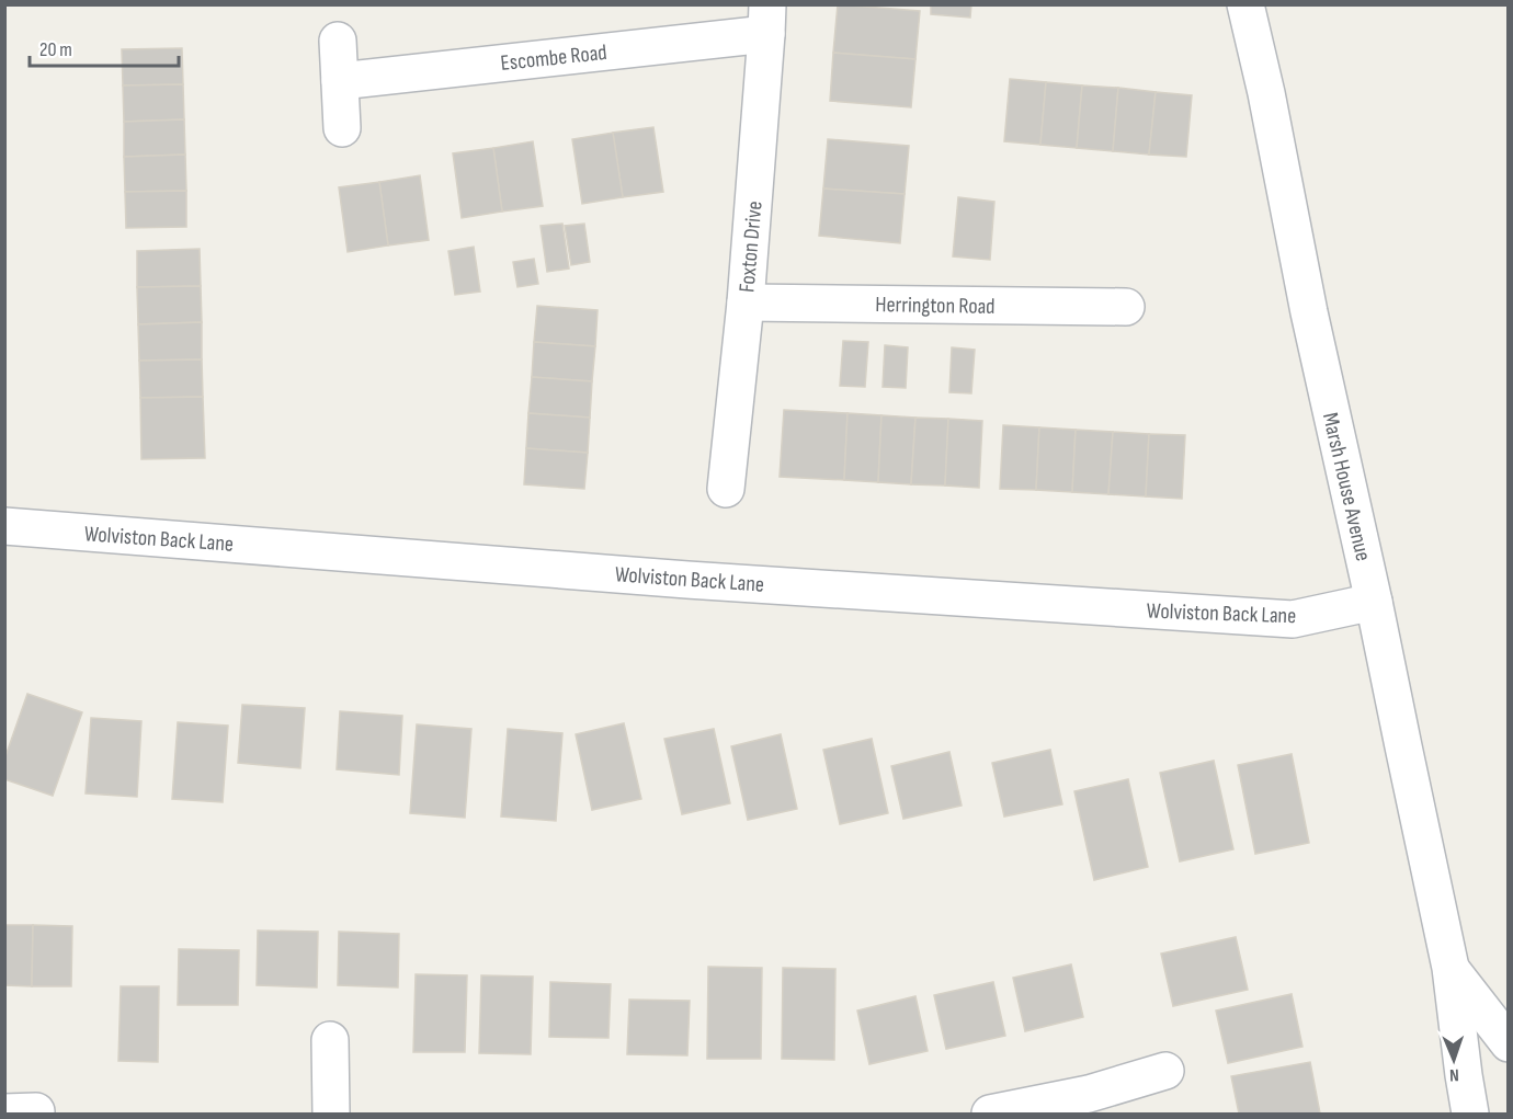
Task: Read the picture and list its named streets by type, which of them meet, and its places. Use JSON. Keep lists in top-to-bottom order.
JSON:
{
  "streets": {
    "street": [
      "Escombe Road",
      "Foxton Drive",
      "Herrington Road",
      "Marsh House Avenue",
      "Wolviston Back Lane"
    ]
  },
  "crossings": [
    ["Escombe Road", "Foxton Drive"],
    ["Foxton Drive", "Herrington Road"],
    ["Marsh House Avenue", "Wolviston Back Lane"]
  ],
  "scale_bar": "20 m",
  "north": "bottom"
}
